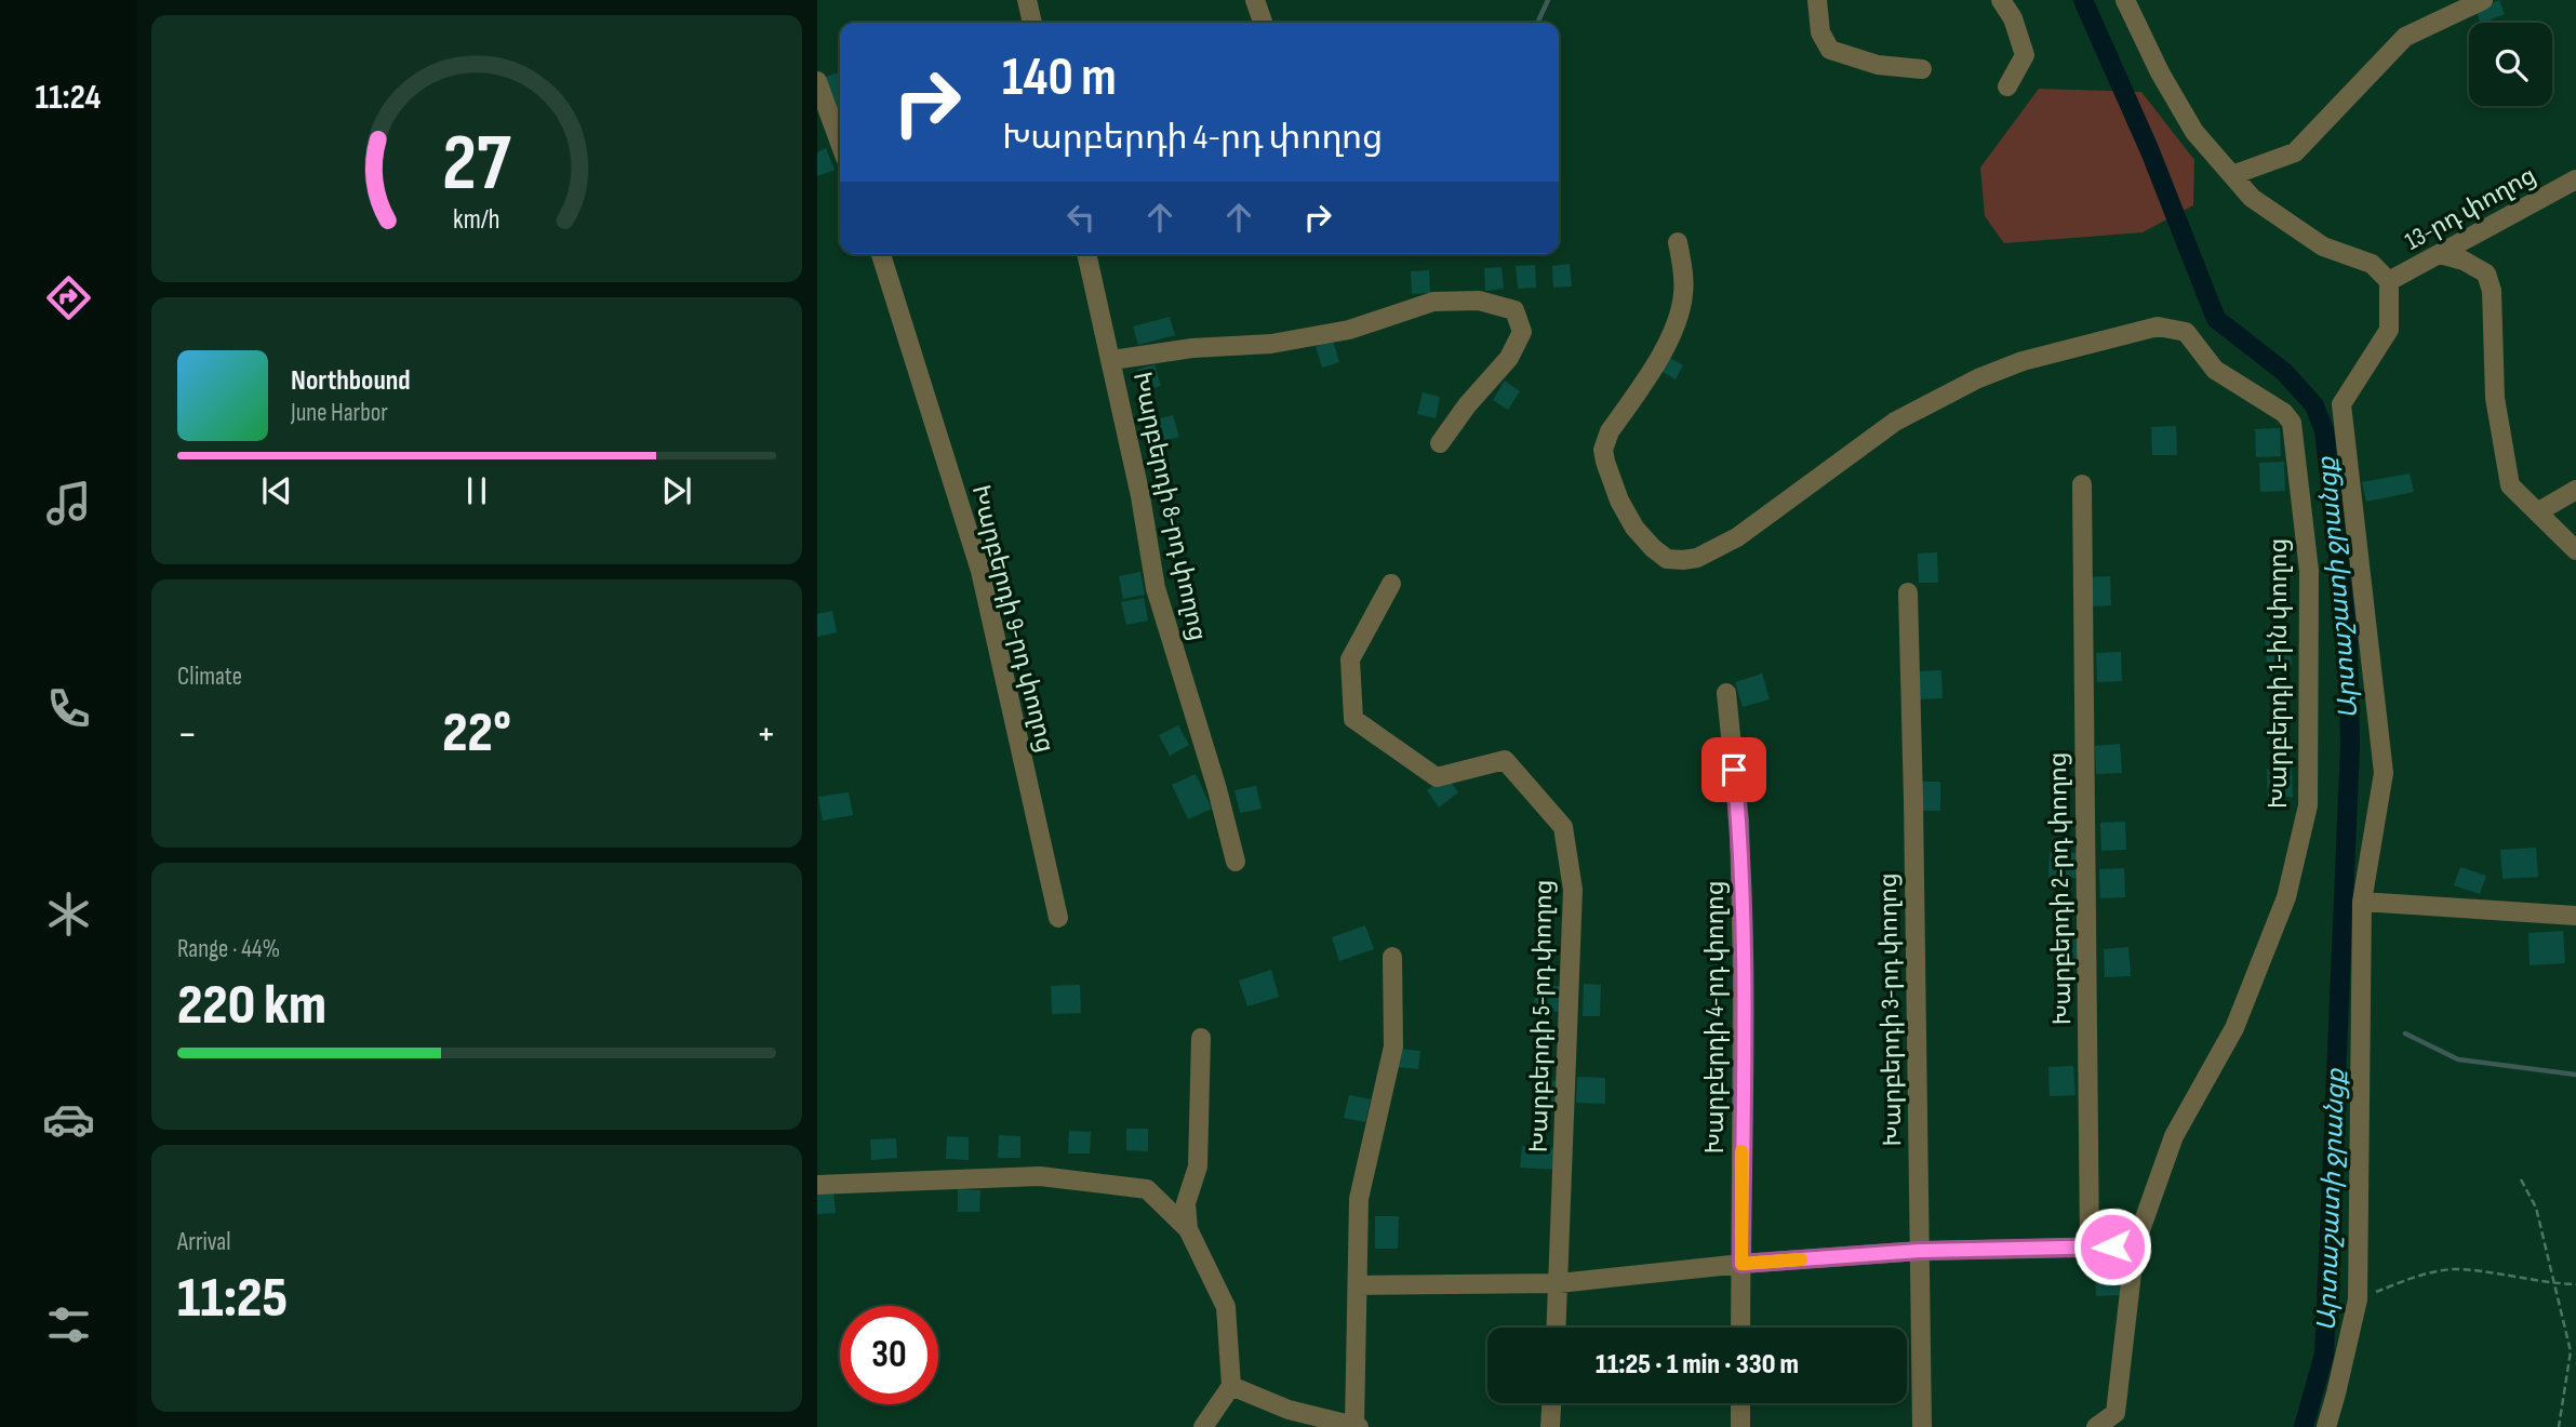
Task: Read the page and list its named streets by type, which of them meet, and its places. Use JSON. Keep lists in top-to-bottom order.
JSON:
{
  "streets": {
    "street": [
      "13-րդ փողոց",
      "Խարբերդի 8-րդ փողոց",
      "Խարբերդի 9-րդ փողոց",
      "Խարբերդի 1-ին փողոց",
      "Խարբերդի 2-րդ փողոց",
      "Խարբերդի 3-րդ փողոց",
      "Խարբերդի 5-րդ փողոց",
      "Խարբերդի 4-րդ փողոց"
    ]
  },
  "water": ["Արտաշատի ջրանցք"],
  "page": {
    "tabs": "11:24",
    "turn": ["140 m", "Խարբերդի 4-րդ փողոց"],
    "song": ["Northbound", "June Harbor"],
    "tile": [
      "Climate",
      ["Range · 44%", "220 km"],
      ["Arrival", "11:25"]
    ],
    "heat": ["−", "22°", "+"],
    "limit": "30",
    "trip": "11:25 · 1 min · 330 m",
    "gauge": ["27", "km/h"]
  }
}
